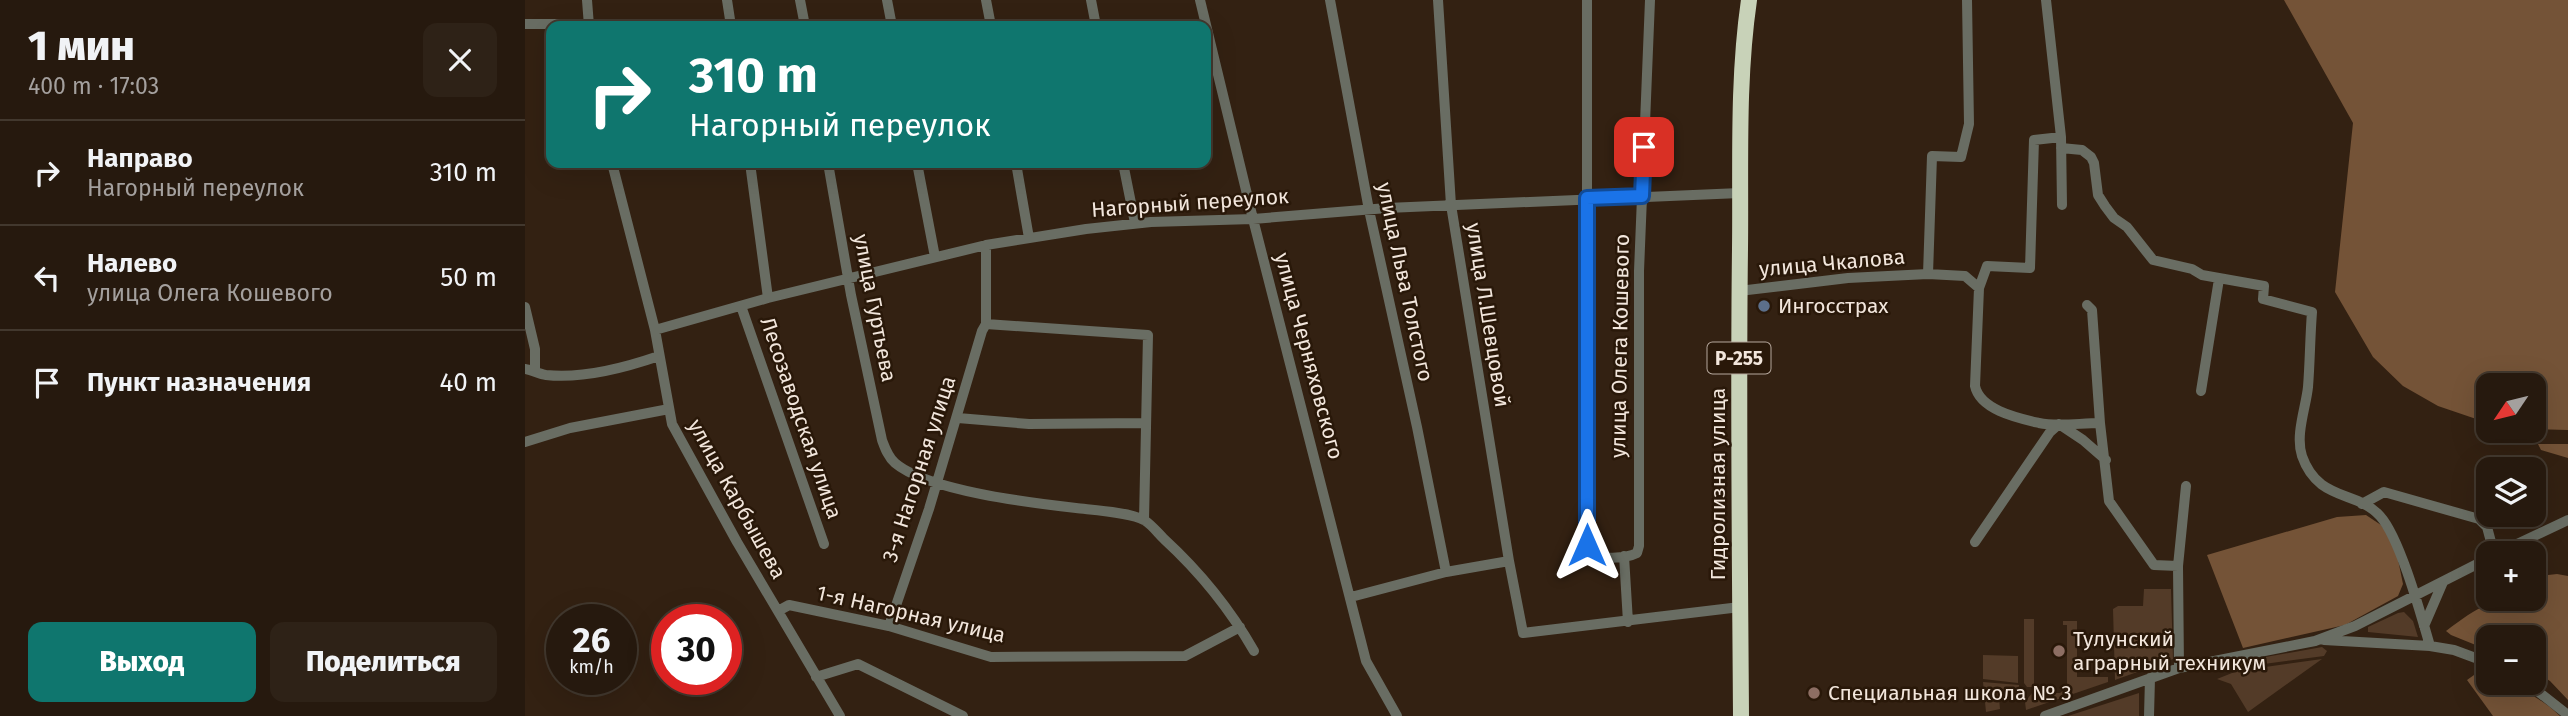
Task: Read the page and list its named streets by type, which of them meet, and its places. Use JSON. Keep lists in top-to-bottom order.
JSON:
{
  "streets": {
    "highway": ["Р-255", "Гидролизная улица"],
    "street": [
      "Нагорный переулок",
      "улица Чкалова",
      "улица Льва Толстого",
      "улица Гуртьева",
      "улица Л.Шевцовой",
      "улица Олега Кошевого",
      "улица Черняховского",
      "Лесозаводская улица",
      "3-я Нагорная улица",
      "улица Карбышева",
      "1-я Нагорная улица"
    ]
  },
  "crossings": [
    ["Нагорный переулок", "улица Льва Толстого"],
    ["Нагорный переулок", "улица Гуртьева"],
    ["Нагорный переулок", "улица Л.Шевцовой"],
    ["Нагорный переулок", "улица Олега Кошевого"],
    ["Нагорный переулок", "улица Черняховского"],
    ["Нагорный переулок", "Лесозаводская улица"],
    ["Нагорный переулок", "3-я Нагорная улица"],
    ["Нагорный переулок", "Гидролизная улица"],
    ["Нагорный переулок", "улица Карбышева"],
    ["улица Чкалова", "Гидролизная улица"],
    ["улица Гуртьева", "3-я Нагорная улица"],
    ["3-я Нагорная улица", "1-я Нагорная улица"],
    ["улица Карбышева", "1-я Нагорная улица"]
  ],
  "places": ["Ингосстрах", "Тулунский аграрный техникум", "Специальная школа № 3"],
  "north": "bottom left",
  "page": {
    "heading": ["1 мин", "400 m · 17:03"],
    "turn": ["310 m", "Нагорный переулок"],
    "list": [
      {
        "name": "Направо",
        "note": "Нагорный переулок",
        "value": "310 m"
      },
      {
        "name": "Налево",
        "note": "улица Олега Кошевого",
        "value": "50 m"
      },
      {
        "name": "Пункт назначения",
        "value": "40 m"
      }
    ],
    "map_buttons": ["+", "−"],
    "speed": "26 km/h",
    "limit": "30",
    "buttons": ["Выход", "Поделиться"]
  }
}
